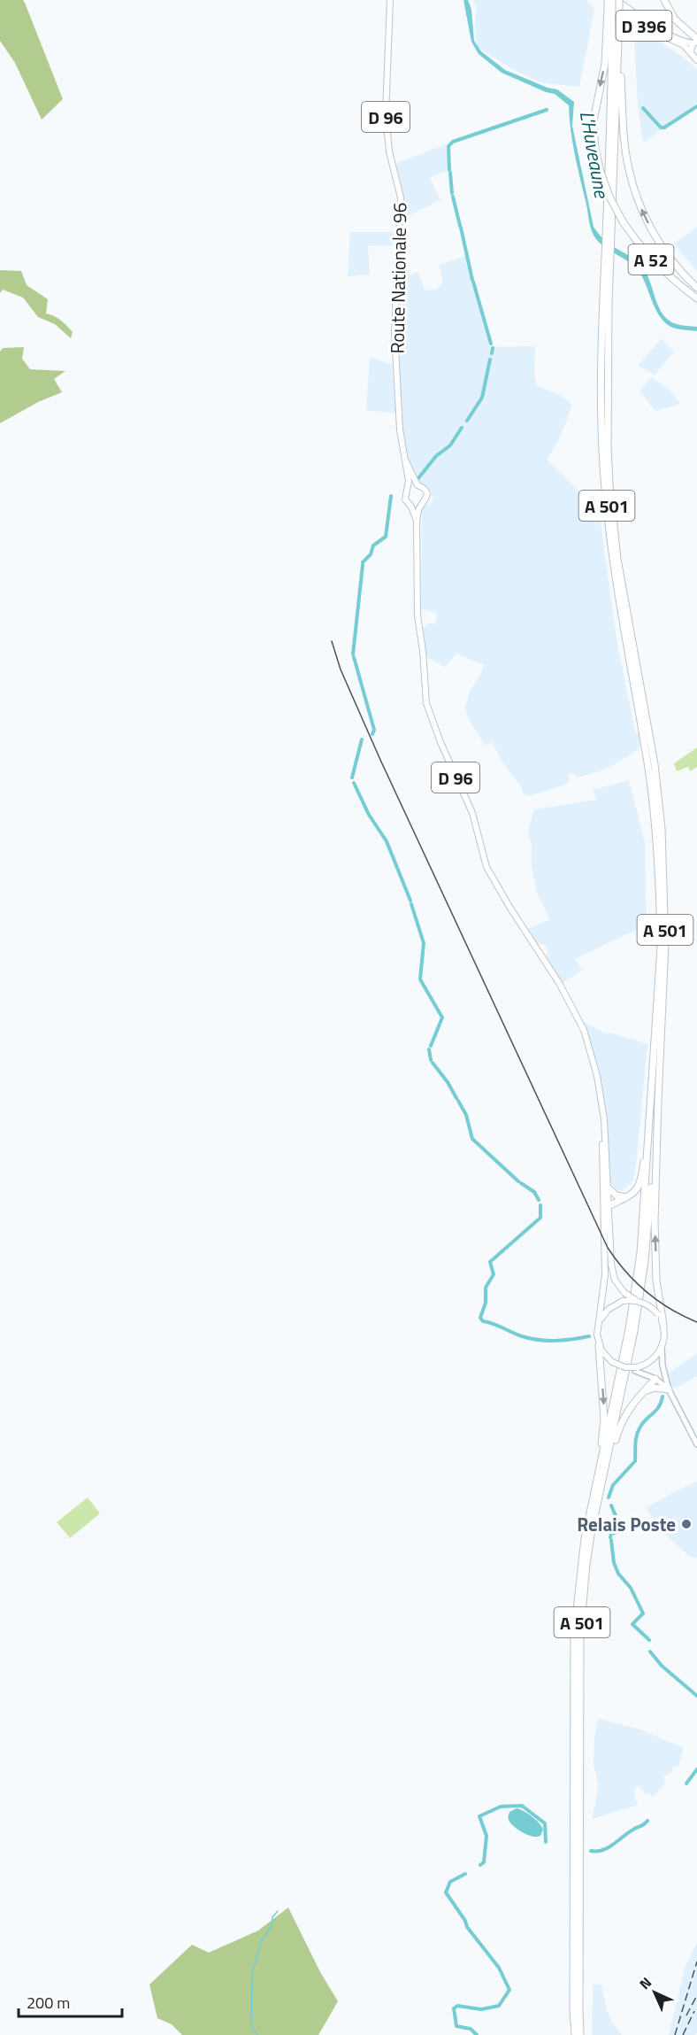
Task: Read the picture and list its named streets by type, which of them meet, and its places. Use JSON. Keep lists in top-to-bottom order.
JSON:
{
  "streets": {
    "highway": ["A 52", "A 501"],
    "main road": ["D 396", "D 96", "Route Nationale 96"]
  },
  "crossings": [
    ["D 396", "A 52"],
    ["D 96", "Route Nationale 96"],
    ["A 52", "A 501"]
  ],
  "water": ["L'Huveaune"],
  "places": ["Relais Poste"],
  "scale_bar": "200 m",
  "north": "top left"
}
